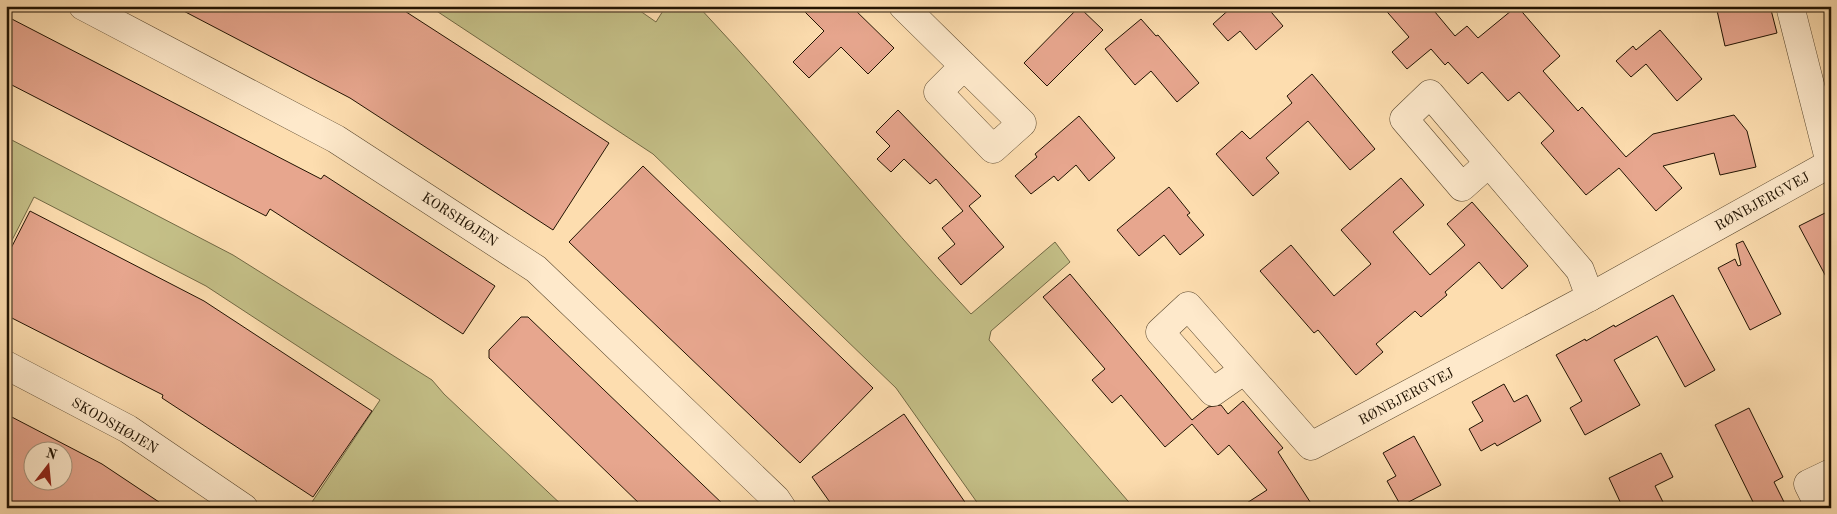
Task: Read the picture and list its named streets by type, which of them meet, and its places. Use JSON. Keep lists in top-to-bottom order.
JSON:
{
  "streets": {
    "street": ["RØNBJERGVEJ", "KORSHØJEN", "SKODSHØJEN"]
  },
  "north": "top"
}
